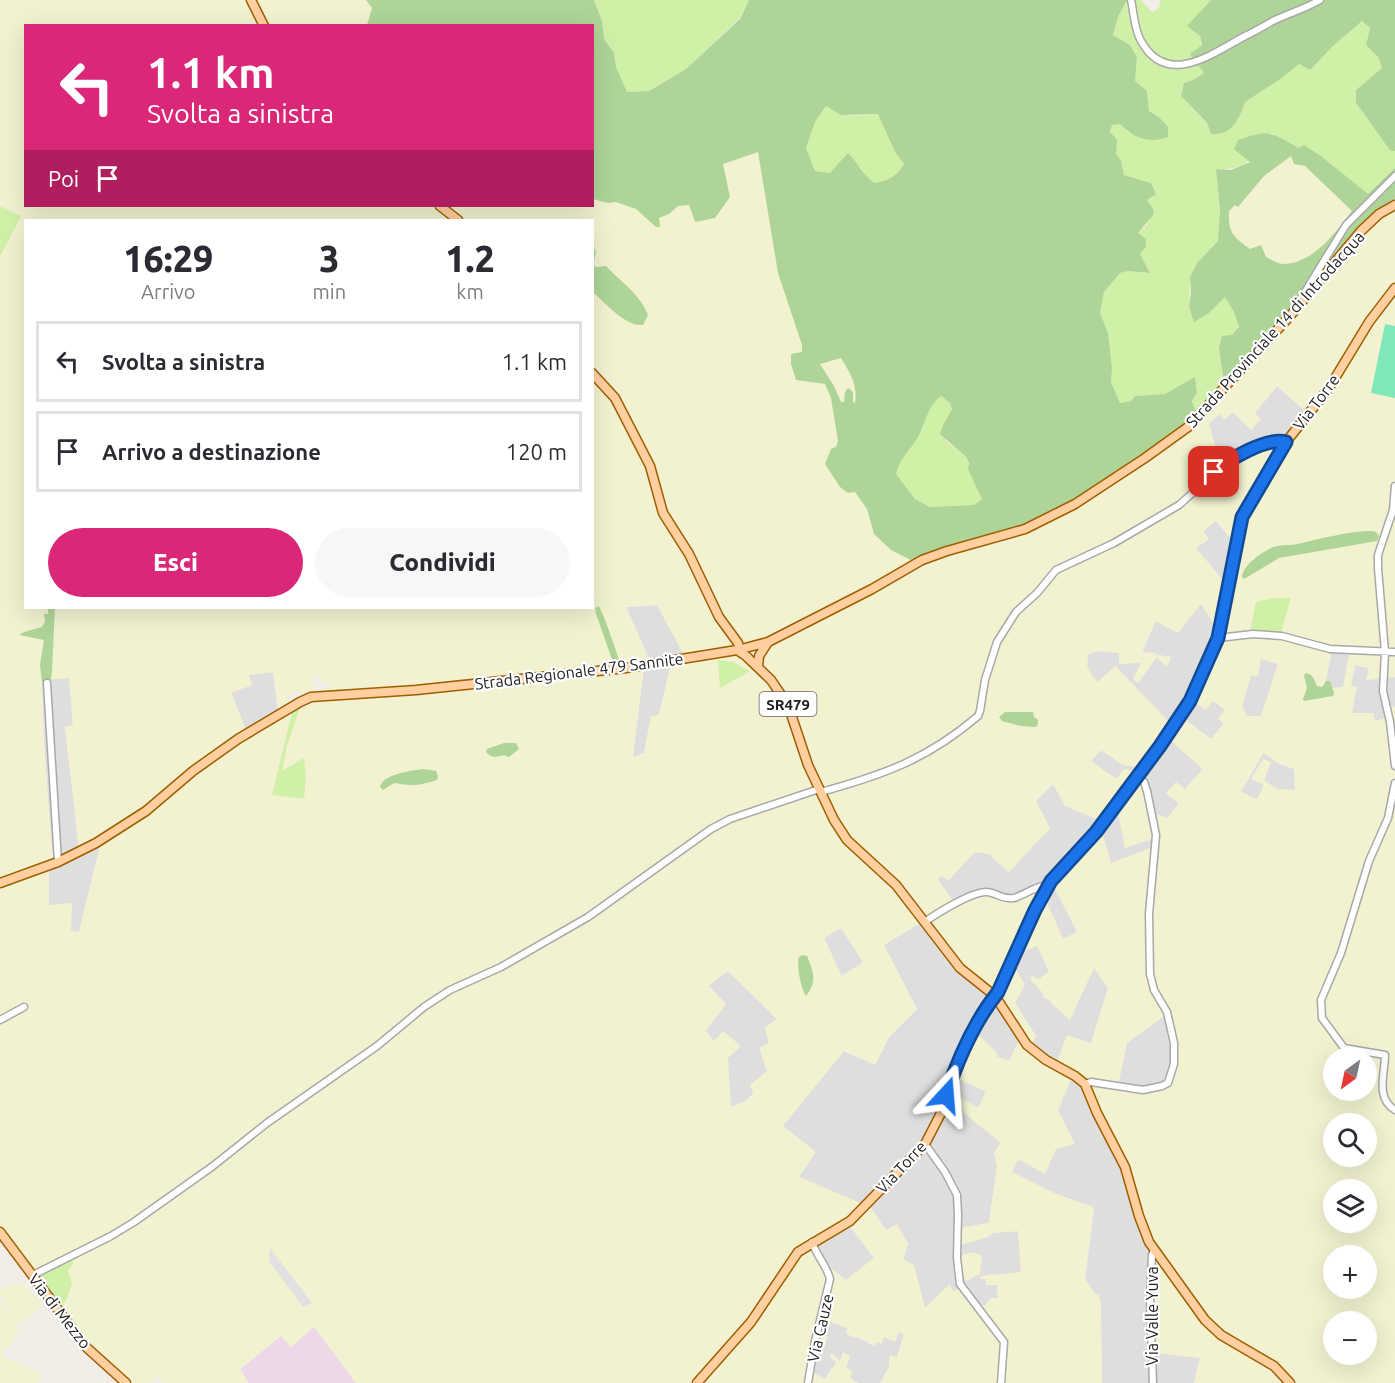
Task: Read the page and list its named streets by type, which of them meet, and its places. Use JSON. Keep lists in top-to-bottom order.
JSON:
{
  "streets": {
    "main road": [
      "Strada Provinciale 14 di Introdacqua",
      "Via Torre",
      "Strada Regionale 479 Sannite",
      "SR479",
      "Via di Mezzo"
    ],
    "street": ["Via Valle Yuva", "Via Cauze"]
  },
  "crossings": [
    ["Strada Provinciale 14 di Introdacqua", "Strada Regionale 479 Sannite"],
    ["Strada Provinciale 14 di Introdacqua", "SR479"],
    ["Via Torre", "SR479"],
    ["Via Torre", "Via Cauze"],
    ["Strada Regionale 479 Sannite", "SR479"]
  ],
  "north": "bottom left",
  "page": {
    "turn": ["1.1 km", "Svolta a sinistra"],
    "then": "Poi",
    "eta": [
      "16:29",
      "Arrivo",
      "3",
      "min",
      "1.2",
      "km"
    ],
    "list": [
      {
        "name": "Svolta a sinistra",
        "value": "1.1 km"
      },
      {
        "name": "Arrivo a destinazione",
        "value": "120 m"
      }
    ],
    "buttons": ["Esci", "Condividi"],
    "map_buttons": ["+", "−"]
  }
}
